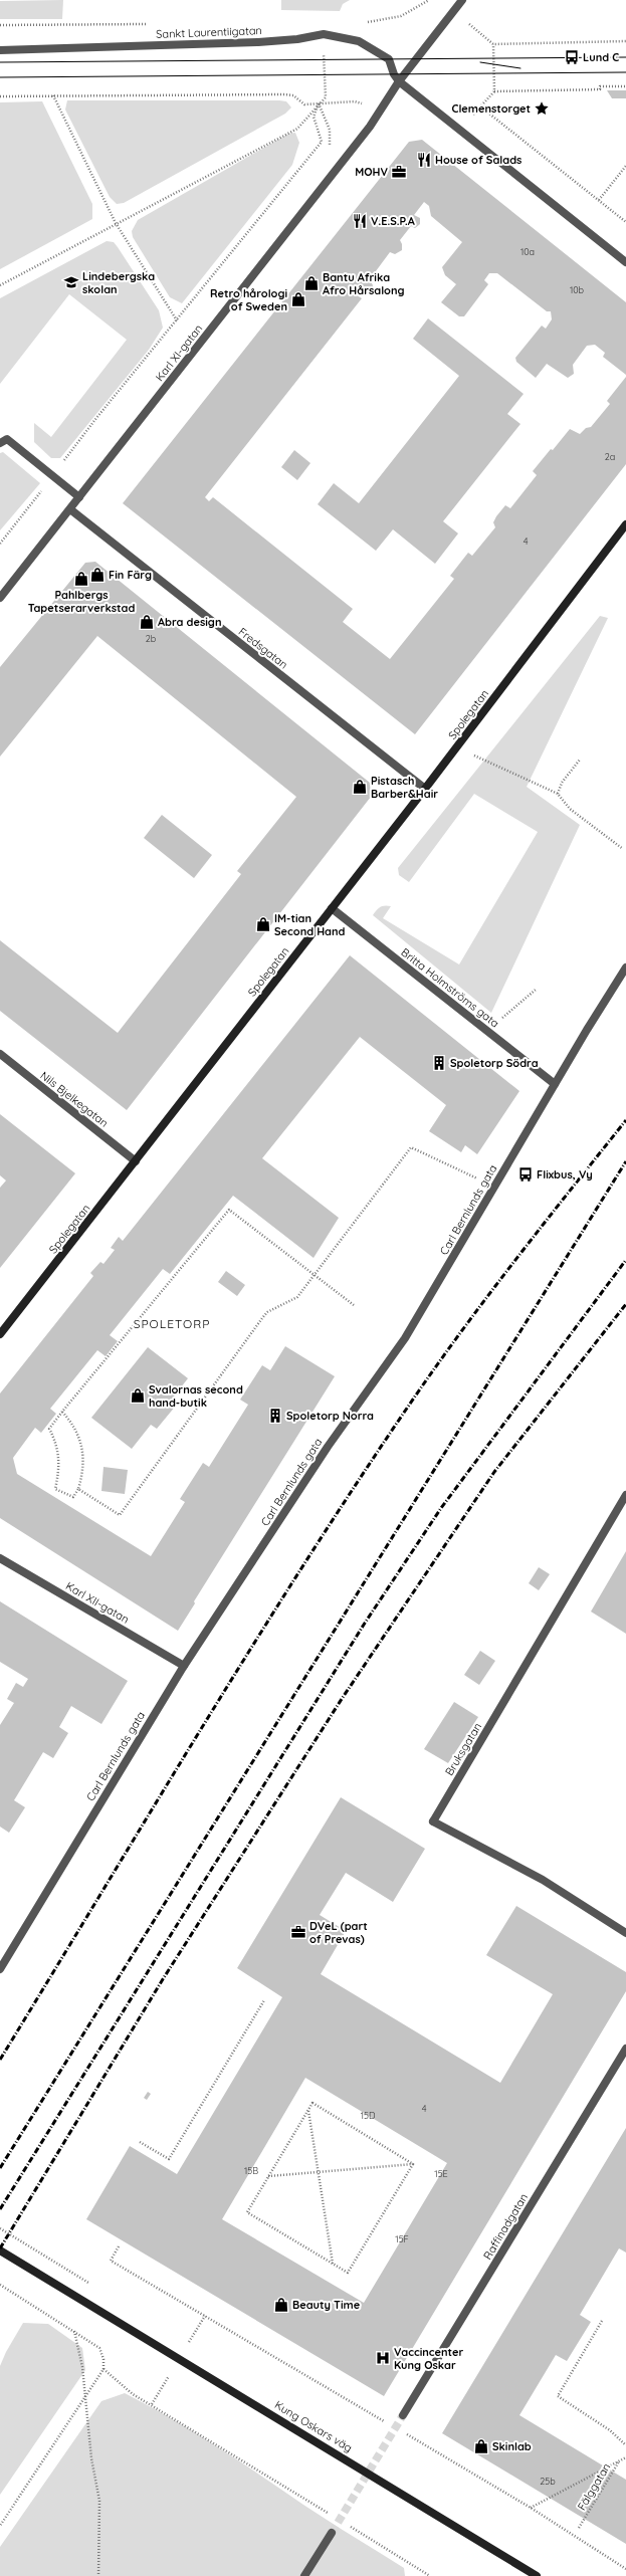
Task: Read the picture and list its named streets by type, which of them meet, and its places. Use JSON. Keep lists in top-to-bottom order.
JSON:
{
  "streets": {
    "street": [
      "Sankt Laurentiigatan",
      "Karl XI-gatan",
      "Fredsgatan",
      "Spolegatan",
      "Britta Holmströms gata",
      "Nils Bjelkegatan",
      "Carl Bernlunds gata",
      "Karl XII-gatan",
      "Bruksgatan",
      "Raffinadgatan",
      "Kung Oskars väg"
    ],
    "path": ["Fälggatan"]
  },
  "crossings": [
    ["Sankt Laurentiigatan", "Karl XI-gatan"],
    ["Karl XI-gatan", "Fredsgatan"],
    ["Fredsgatan", "Spolegatan"],
    ["Spolegatan", "Britta Holmströms gata"],
    ["Spolegatan", "Nils Bjelkegatan"],
    ["Britta Holmströms gata", "Carl Bernlunds gata"],
    ["Carl Bernlunds gata", "Karl XII-gatan"]
  ],
  "districts": ["SPOLETORP"],
  "places": {
    "bus stop": ["Lund C", "Flixbus, Vy"],
    "place": ["Clemenstorget"],
    "restaurant": ["House of Salads", "V.E.S.P.A"],
    "office": ["MOHV", "DVeL (part of Prevas)"],
    "school or university": ["Lindebergska skolan"],
    "shop": [
      "Bantu Afrika Afro Hårsalong",
      "Retro hårologi of Sweden",
      "Fin Färg",
      "Pahlbergs Tapetserarverkstad",
      "Abra design",
      "Pistasch Barber&Hair",
      "IM-tian Second Hand",
      "Svalornas second hand-butik",
      "Beauty Time",
      "Skinlab"
    ],
    "building": ["Spoletorp Södra", "Spoletorp Norra"],
    "hospital": ["Vaccincenter Kung Oskar"]
  },
  "house_numbers": [
    "10a",
    "10b",
    "2a",
    "4",
    "2b",
    "4",
    "15D",
    "15B",
    "15E",
    "15F",
    "25b"
  ]
}
